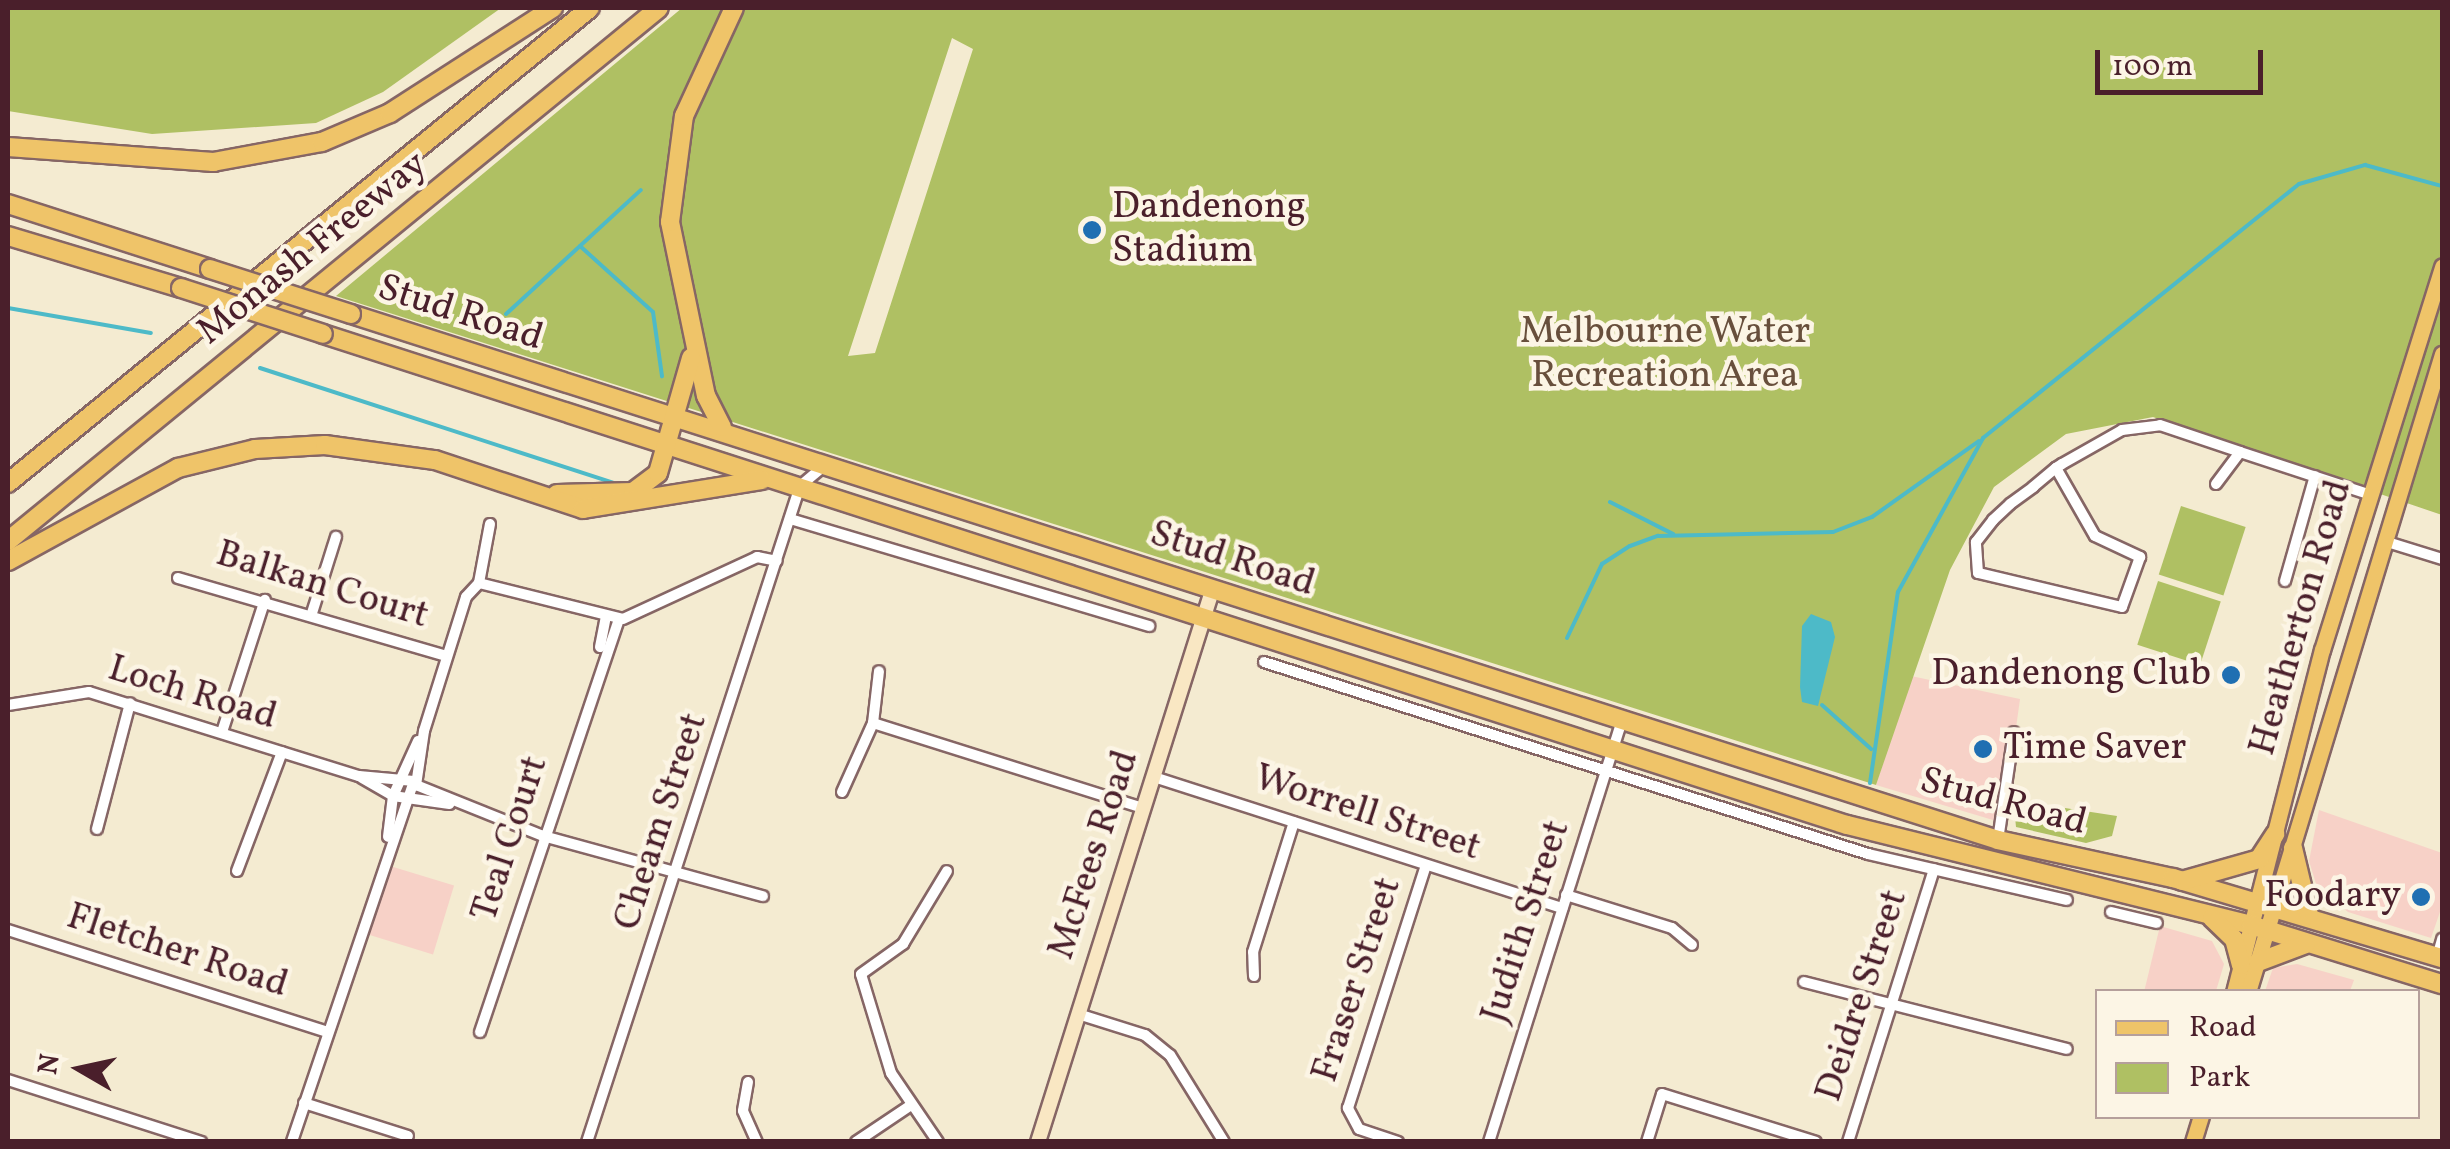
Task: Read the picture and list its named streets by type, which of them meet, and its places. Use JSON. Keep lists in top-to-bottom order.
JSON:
{
  "streets": {
    "highway": ["Monash Freeway", "Stud Road"],
    "main road": ["Heatherton Road"],
    "street": [
      "Balkan Court",
      "Loch Road",
      "Worrell Street",
      "Cheam Street",
      "Teal Court",
      "McFees Road",
      "Judith Street",
      "Fletcher Road",
      "Fraser Street",
      "Deidre Street"
    ]
  },
  "crossings": [
    ["Stud Road", "Heatherton Road"],
    ["Stud Road", "Cheam Street"],
    ["Stud Road", "McFees Road"],
    ["Stud Road", "Judith Street"],
    ["Stud Road", "Deidre Street"],
    ["Worrell Street", "McFees Road"],
    ["Worrell Street", "Judith Street"],
    ["Worrell Street", "Fraser Street"]
  ],
  "parks": ["Melbourne Water Recreation Area"],
  "places": [
    "Dandenong Stadium",
    "Dandenong Club",
    "Time Saver",
    "Foodary"
  ],
  "legend": ["Road", "Park"],
  "scale_bar": "100 m",
  "north": "left"
}
